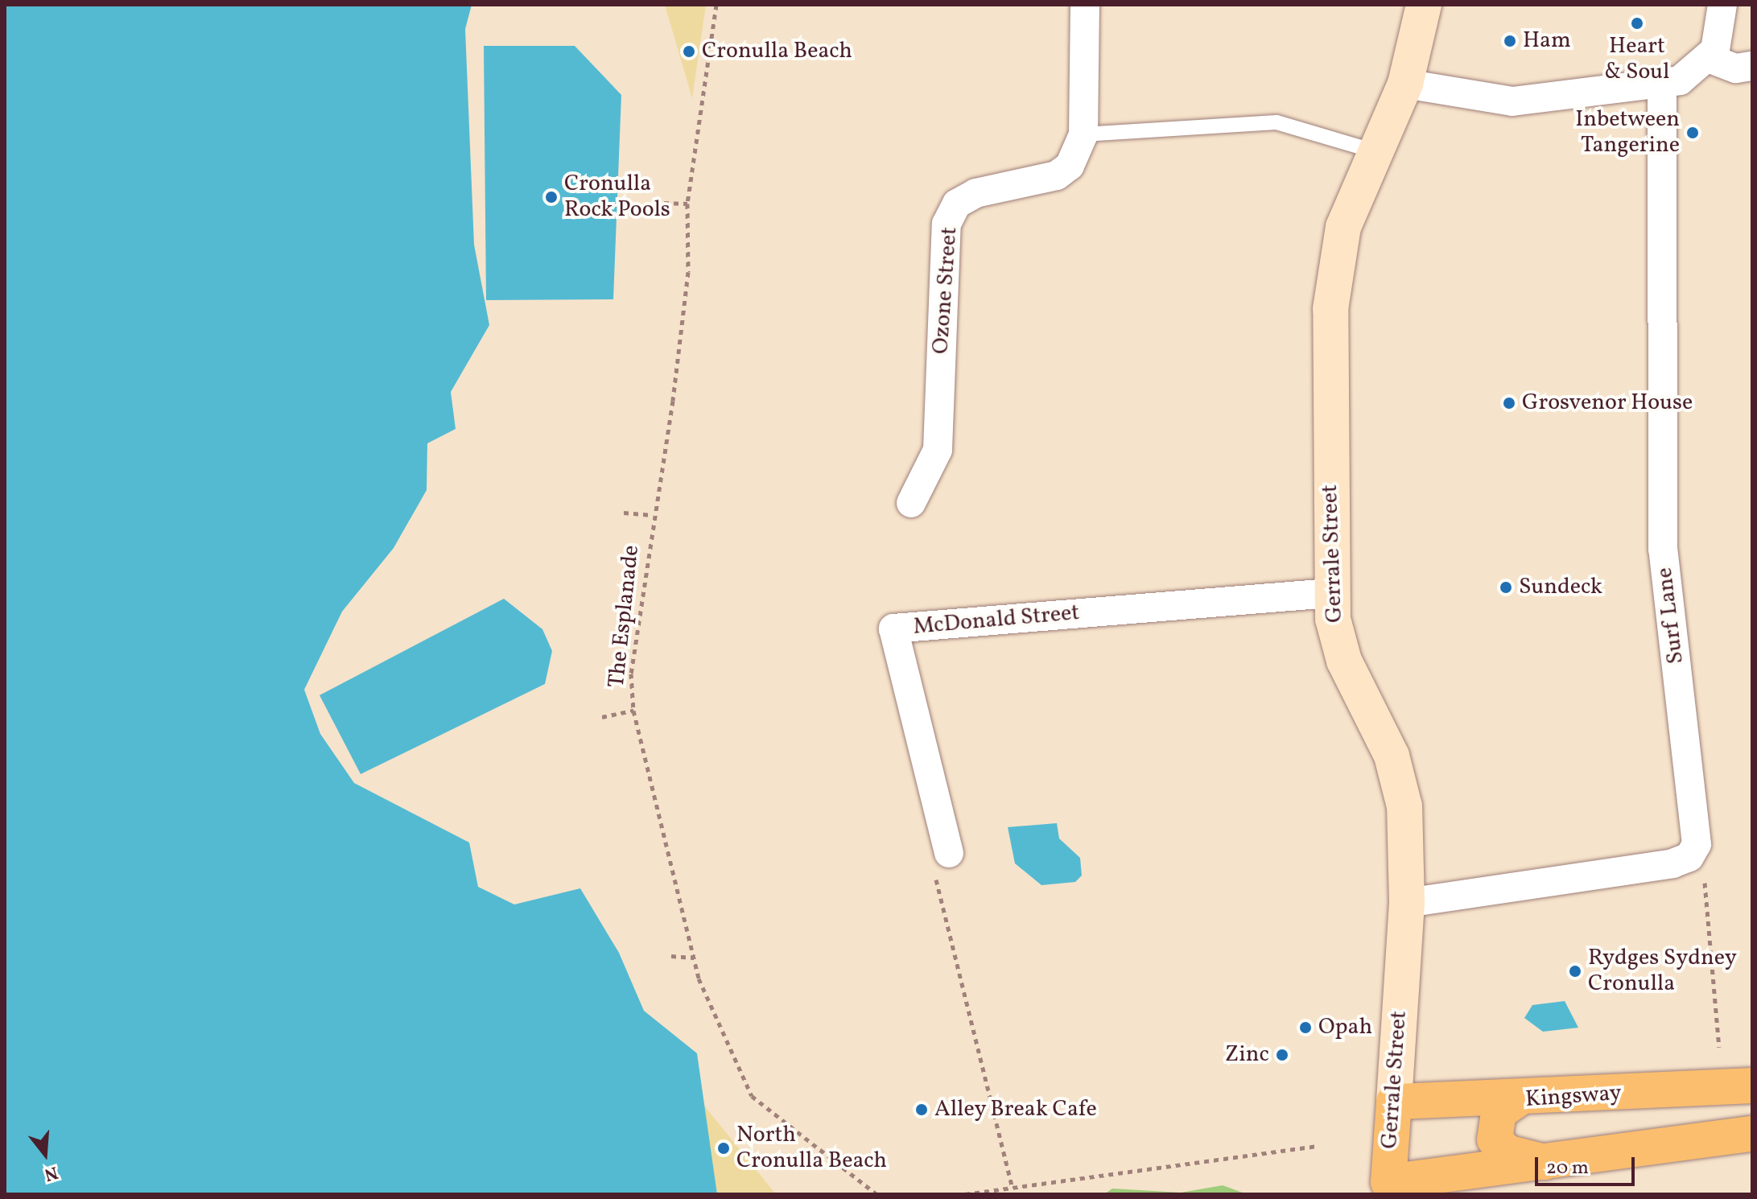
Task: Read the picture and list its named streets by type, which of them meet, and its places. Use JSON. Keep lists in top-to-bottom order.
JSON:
{
  "streets": {
    "main road": ["Gerrale Street", "Kingsway"],
    "street": ["Ozone Street", "Surf Lane", "McDonald Street"],
    "path": ["The Esplanade"]
  },
  "crossings": [
    ["Gerrale Street", "McDonald Street"],
    ["Gerrale Street", "Kingsway"]
  ],
  "places": [
    "Heart & Soul",
    "Ham",
    "Cronulla Beach",
    "Inbetween Tangerine",
    "Cronulla Rock Pools",
    "Grosvenor House",
    "Sundeck",
    "Rydges Sydney Cronulla",
    "Opah",
    "Zinc",
    "Alley Break Cafe",
    "North Cronulla Beach"
  ],
  "scale_bar": "20 m",
  "north": "bottom"
}
